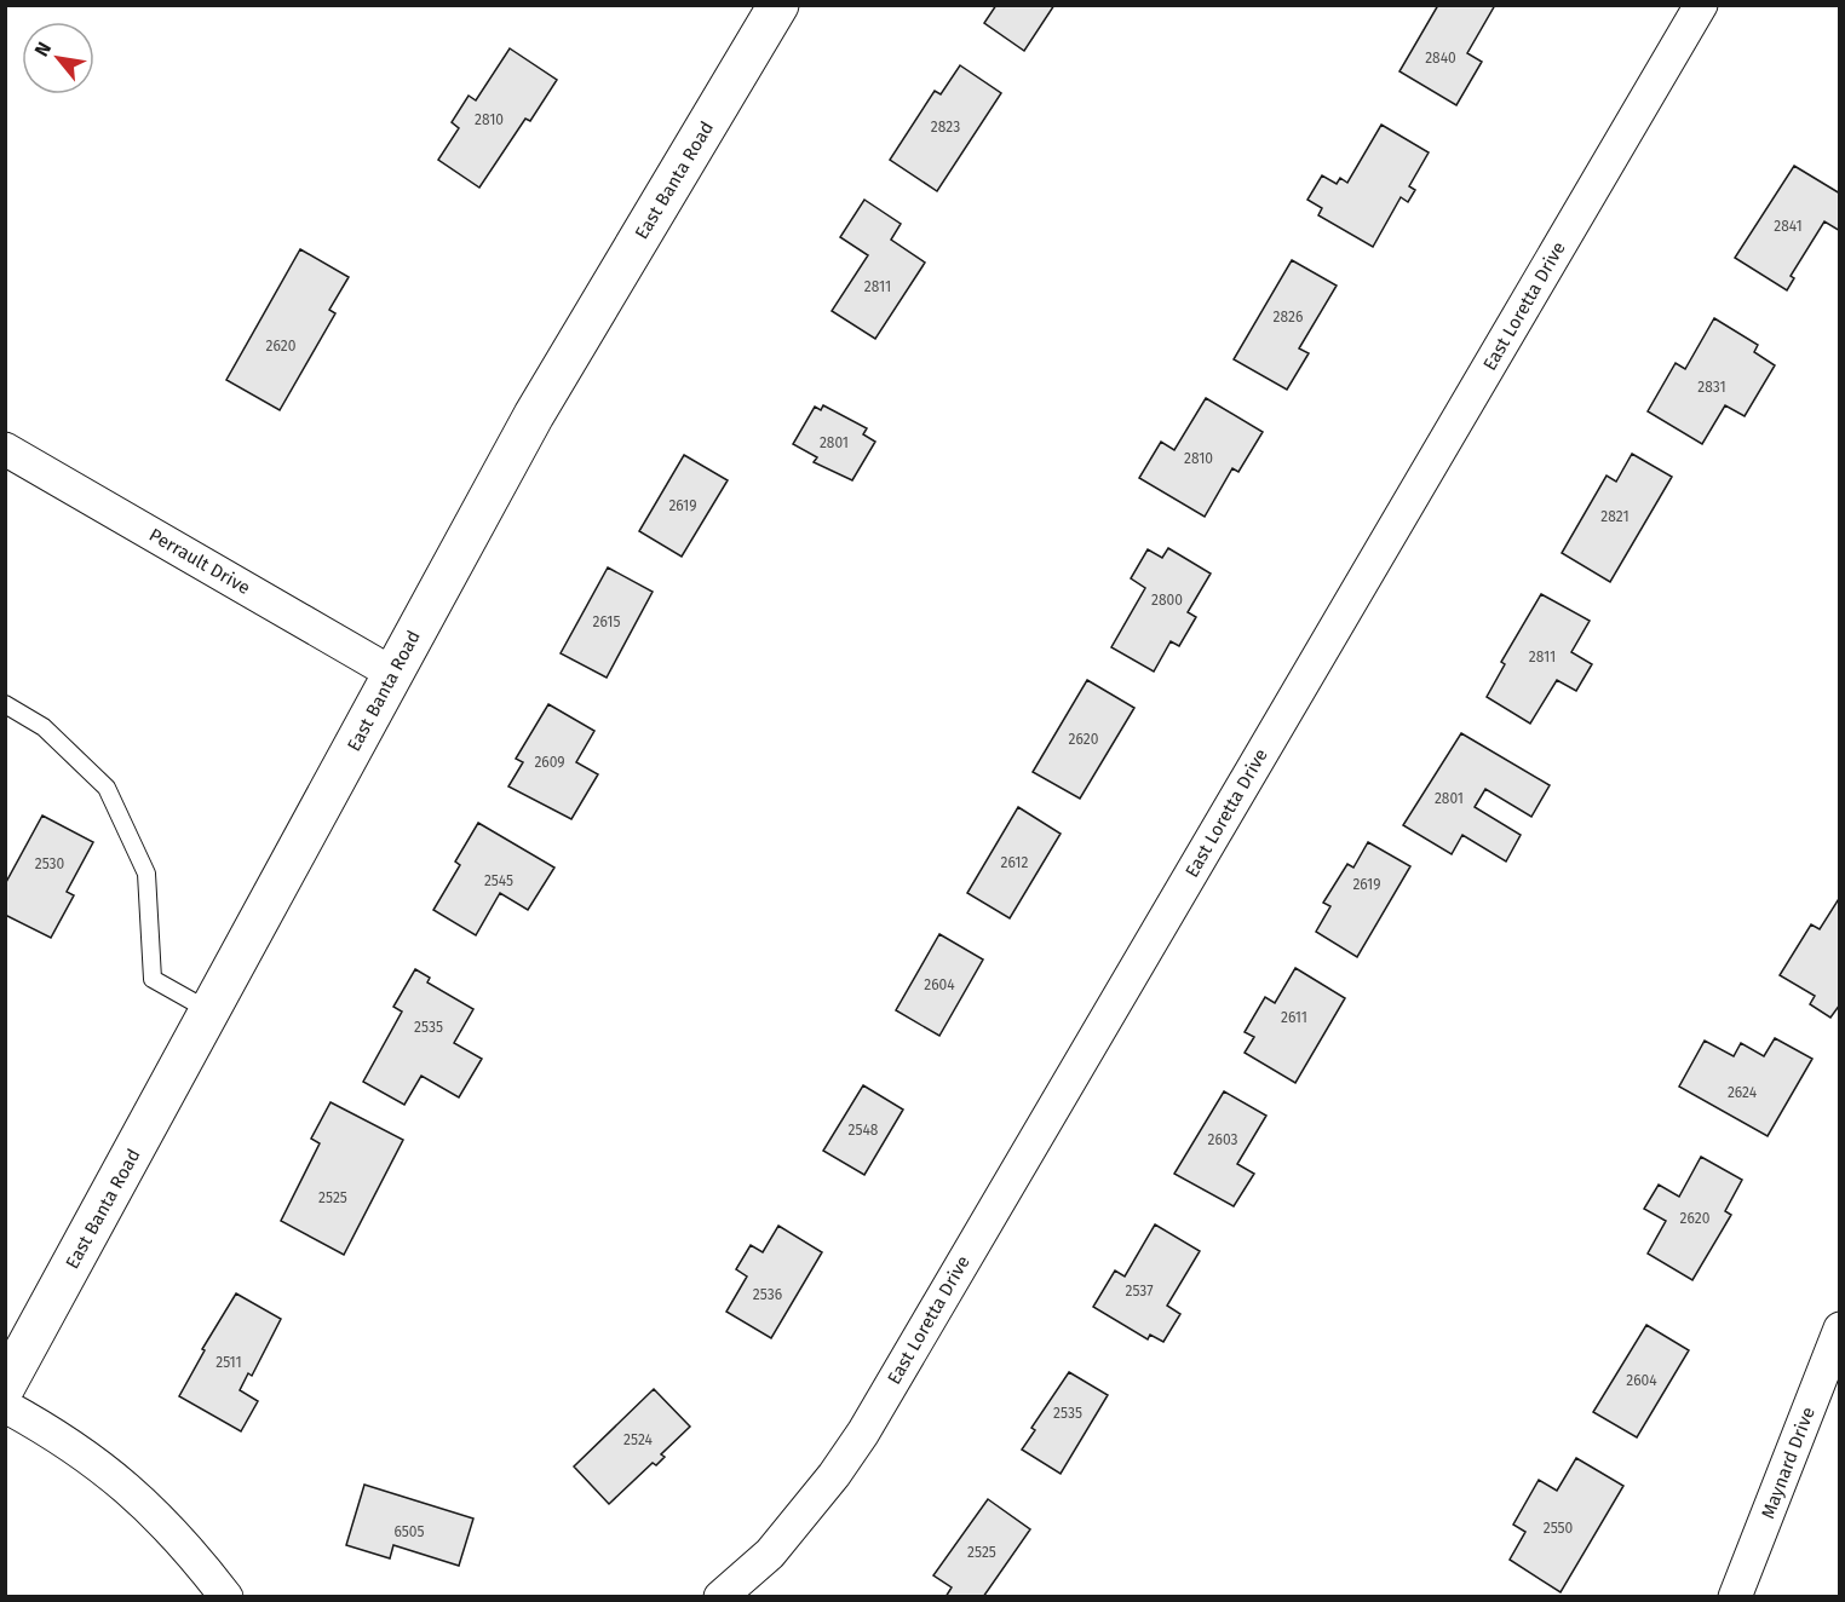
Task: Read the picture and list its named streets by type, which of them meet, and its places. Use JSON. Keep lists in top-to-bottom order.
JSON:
{
  "streets": {
    "street": [
      "East Banta Road",
      "East Loretta Drive",
      "Perrault Drive",
      "Maynard Drive"
    ]
  },
  "crossings": [
    ["East Banta Road", "Perrault Drive"]
  ],
  "house_numbers": [
    "2840",
    "2810",
    "2823",
    "2841",
    "2811",
    "2826",
    "2620",
    "2831",
    "2801",
    "2810",
    "2619",
    "2821",
    "2800",
    "2615",
    "2811",
    "2620",
    "2609",
    "2801",
    "2612",
    "2530",
    "2545",
    "2619",
    "2604",
    "2611",
    "2535",
    "2624",
    "2548",
    "2603",
    "2525",
    "2620",
    "2537",
    "2536",
    "2511",
    "2604",
    "2535",
    "2524",
    "2550",
    "6505",
    "2525"
  ],
  "north": "top left"
}
